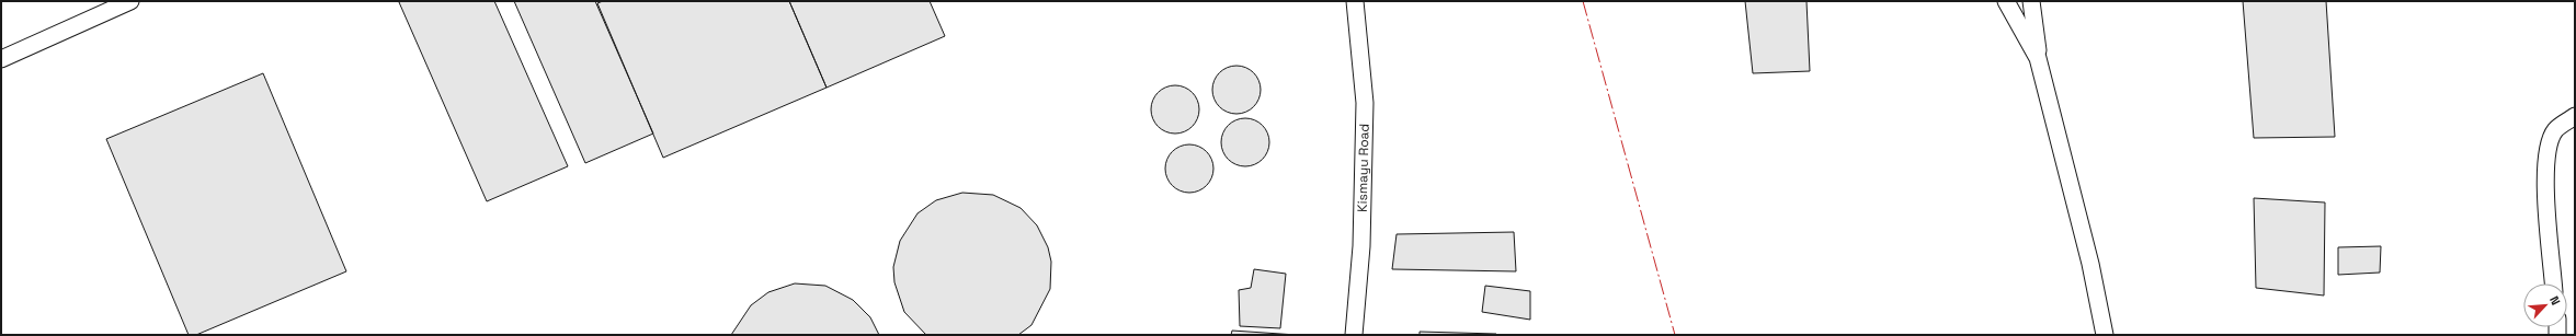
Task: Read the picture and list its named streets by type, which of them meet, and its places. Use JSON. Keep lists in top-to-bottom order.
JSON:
{
  "streets": {
    "lane": ["Kismayu Road"]
  },
  "north": "top right"
}
